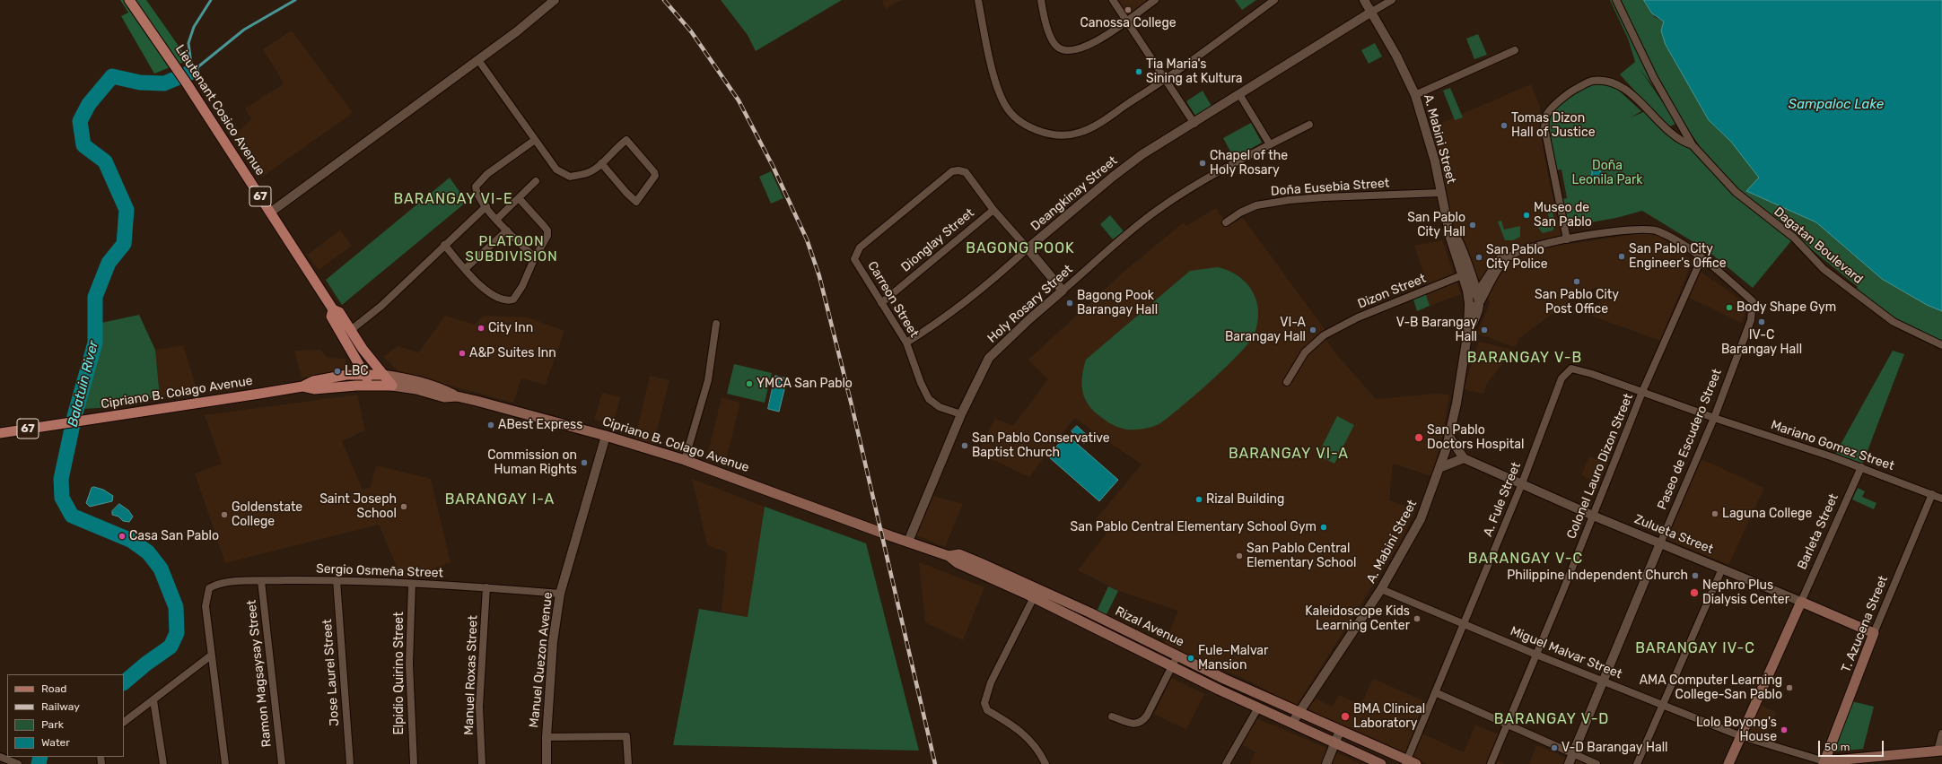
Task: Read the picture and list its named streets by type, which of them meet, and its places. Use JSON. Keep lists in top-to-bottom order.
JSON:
{
  "streets": {
    "main road": [
      "Lieutenant Cosico Avenue",
      "67",
      "Cipriano B. Colago Avenue",
      "Barleta Street",
      "Zulueta Street",
      "T. Azucena Street",
      "Rizal Avenue"
    ],
    "street": [
      "A. Mabini Street",
      "Doña Eusebia Street",
      "Deangkinay Street",
      "Dionglay Street",
      "Dagatan Boulevard",
      "Dizon Street",
      "Carreon Street",
      "Holy Rosary Street",
      "Paseo de Escudero Street",
      "Mariano Gomez Street",
      "Colonel Lauro Dizon Street",
      "A. Fule Street",
      "Sergio Osmeña Street",
      "Miguel Malvar Street",
      "Manuel Quezon Avenue",
      "Jose Laurel Street",
      "Ramon Magsaysay Street",
      "Elpidio Quirino Street",
      "Manuel Roxas Street"
    ]
  },
  "crossings": [
    ["Lieutenant Cosico Avenue", "Cipriano B. Colago Avenue"],
    ["A. Mabini Street", "Doña Eusebia Street"],
    ["A. Mabini Street", "Deangkinay Street"],
    ["A. Mabini Street", "Dizon Street"],
    ["A. Mabini Street", "Rizal Avenue"],
    ["A. Mabini Street", "Miguel Malvar Street"],
    ["Deangkinay Street", "Carreon Street"],
    ["Dionglay Street", "Carreon Street"],
    ["Carreon Street", "Holy Rosary Street"],
    ["Holy Rosary Street", "Rizal Avenue"],
    ["Cipriano B. Colago Avenue", "Rizal Avenue"],
    ["Cipriano B. Colago Avenue", "Manuel Quezon Avenue"],
    ["Paseo de Escudero Street", "Mariano Gomez Street"],
    ["Paseo de Escudero Street", "Colonel Lauro Dizon Street"],
    ["Paseo de Escudero Street", "Zulueta Street"],
    ["Paseo de Escudero Street", "Miguel Malvar Street"],
    ["Mariano Gomez Street", "Colonel Lauro Dizon Street"],
    ["Mariano Gomez Street", "A. Fule Street"],
    ["Mariano Gomez Street", "Barleta Street"],
    ["Mariano Gomez Street", "T. Azucena Street"],
    ["Colonel Lauro Dizon Street", "Zulueta Street"],
    ["Colonel Lauro Dizon Street", "Miguel Malvar Street"],
    ["A. Fule Street", "Zulueta Street"],
    ["A. Fule Street", "Rizal Avenue"],
    ["A. Fule Street", "Miguel Malvar Street"],
    ["Barleta Street", "Zulueta Street"],
    ["Barleta Street", "Miguel Malvar Street"],
    ["Zulueta Street", "T. Azucena Street"],
    ["Sergio Osmeña Street", "Manuel Quezon Avenue"],
    ["Sergio Osmeña Street", "Jose Laurel Street"],
    ["Sergio Osmeña Street", "Ramon Magsaysay Street"],
    ["Sergio Osmeña Street", "Elpidio Quirino Street"],
    ["Sergio Osmeña Street", "Manuel Roxas Street"],
    ["T. Azucena Street", "Miguel Malvar Street"]
  ],
  "districts": [
    "BARANGAY VI-E",
    "PLATOON SUBDIVISION",
    "BAGONG POOK",
    "BARANGAY V-B",
    "BARANGAY VI-A",
    "BARANGAY I-A",
    "BARANGAY V-C",
    "BARANGAY IV-C",
    "BARANGAY V-D"
  ],
  "water": ["Sampaloc Lake", "Balatuin River"],
  "parks": ["Doña Leonila Park"],
  "places": [
    "Canossa College",
    "Tia Maria's Sining at Kultura",
    "Tomas Dizon Hall of Justice",
    "Chapel of the Holy Rosary",
    "Museo de San Pablo",
    "San Pablo City Hall",
    "San Pablo City Engineer's Office",
    "San Pablo City Police",
    "San Pablo City Post Office",
    "Bagong Pook Barangay Hall",
    "Body Shape Gym",
    "IV-C Barangay Hall",
    "City Inn",
    "VI-A Barangay Hall",
    "V-B Barangay Hall",
    "A&P Suites Inn",
    "LBC",
    "YMCA San Pablo",
    "ABest Express",
    "San Pablo Doctors Hospital",
    "San Pablo Conservative Baptist Church",
    "Commission on Human Rights",
    "Rizal Building",
    "Saint Joseph School",
    "Laguna College",
    "Goldenstate College",
    "San Pablo Central Elementary School Gym",
    "Casa San Pablo",
    "San Pablo Central Elementary School",
    "Philippine Independent Church",
    "Nephro Plus Dialysis Center",
    "Kaleidoscope Kids Learning Center",
    "Fule–Malvar Mansion",
    "AMA Computer Learning College-San Pablo",
    "BMA Clinical Laboratory",
    "Lolo Boyong's House",
    "V-D Barangay Hall"
  ],
  "legend": [
    "Road",
    "Railway",
    "Park",
    "Water"
  ],
  "scale_bar": "50 m"
}
